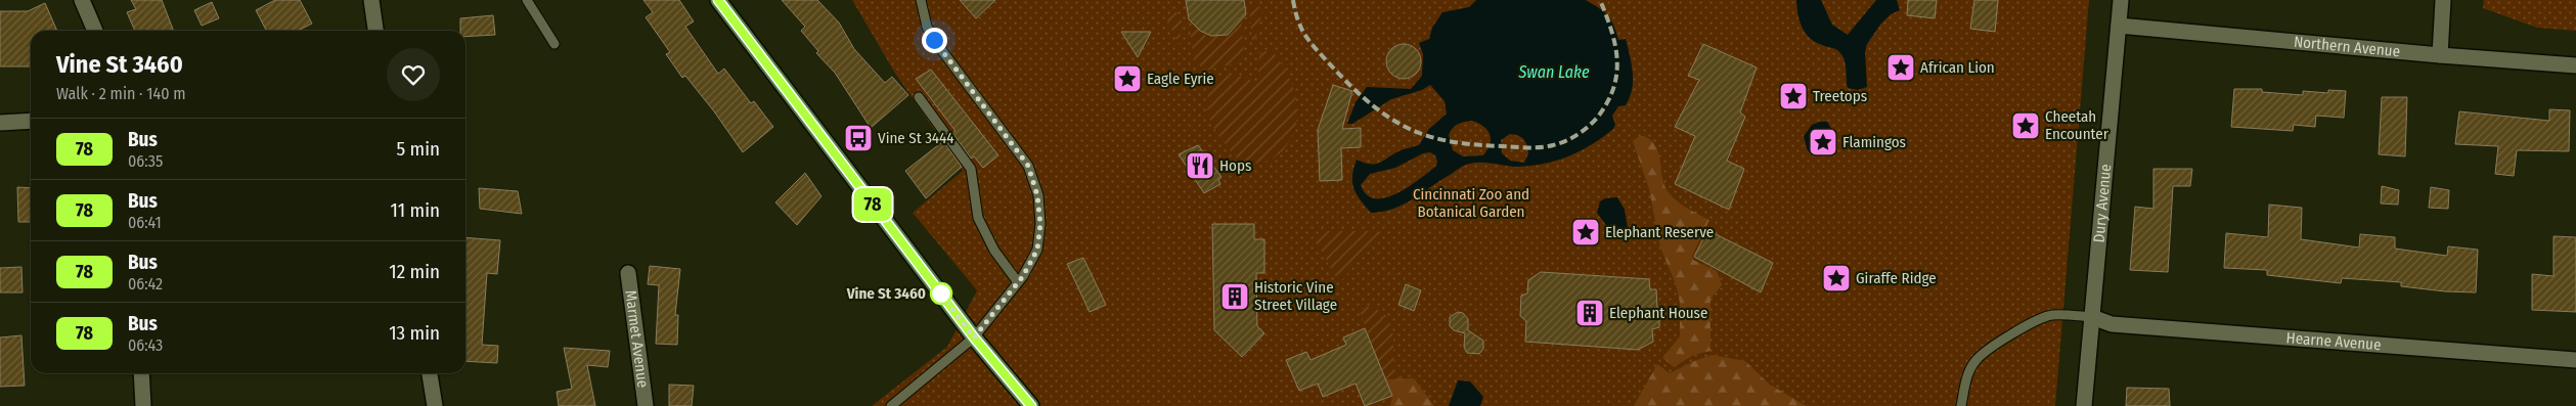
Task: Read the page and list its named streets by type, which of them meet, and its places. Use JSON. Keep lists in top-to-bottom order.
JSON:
{
  "streets": {
    "street": [
      "Northern Avenue",
      "Dury Avenue",
      "Marmet Avenue",
      "Hearne Avenue"
    ]
  },
  "crossings": [
    ["Northern Avenue", "Dury Avenue"],
    ["Dury Avenue", "Hearne Avenue"]
  ],
  "water": ["Swan Lake"],
  "parks": ["Cincinnati Zoo and Botanical Garden"],
  "places": {
    "place": [
      "African Lion",
      "Eagle Eyrie",
      "Treetops",
      "Cheetah Encounter",
      "Flamingos",
      "Elephant Reserve",
      "Giraffe Ridge"
    ],
    "bus stop": ["Vine St 3444"],
    "restaurant": ["Hops"],
    "other": ["Vine St 3460"],
    "building": ["Historic Vine Street Village", "Elephant House"]
  },
  "lines": ["bus line 78"],
  "page": {
    "on_map": "78",
    "heading": ["Vine St 3460", "Walk · 2 min · 140 m"],
    "list": [
      {
        "mark": "78",
        "name": "Bus",
        "note": "06:35",
        "value": "5 min"
      },
      {
        "mark": "78",
        "name": "Bus",
        "note": "06:41",
        "value": "11 min"
      },
      {
        "mark": "78",
        "name": "Bus",
        "note": "06:42",
        "value": "12 min"
      },
      {
        "mark": "78",
        "name": "Bus",
        "note": "06:43",
        "value": "13 min"
      }
    ]
  }
}
